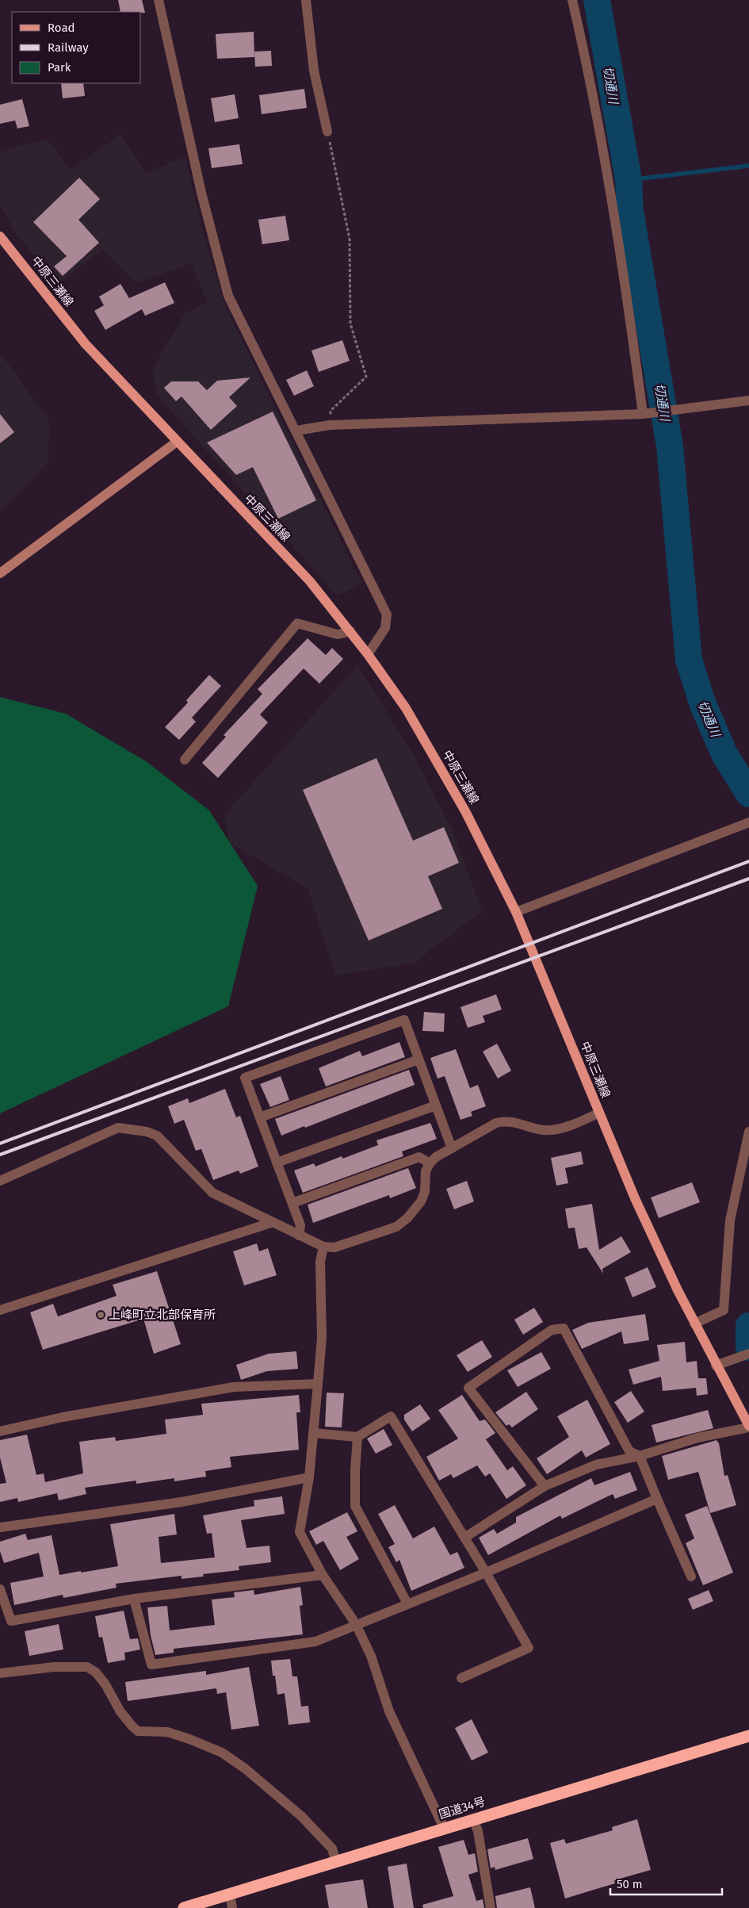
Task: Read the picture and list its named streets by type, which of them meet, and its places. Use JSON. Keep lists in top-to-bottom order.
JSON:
{
  "streets": {
    "highway": ["国道34号"],
    "main road": ["中原三瀬線"]
  },
  "water": ["切通川"],
  "places": ["上峰町立北部保育所"],
  "legend": ["Road", "Railway", "Park"],
  "scale_bar": "50 m"
}
